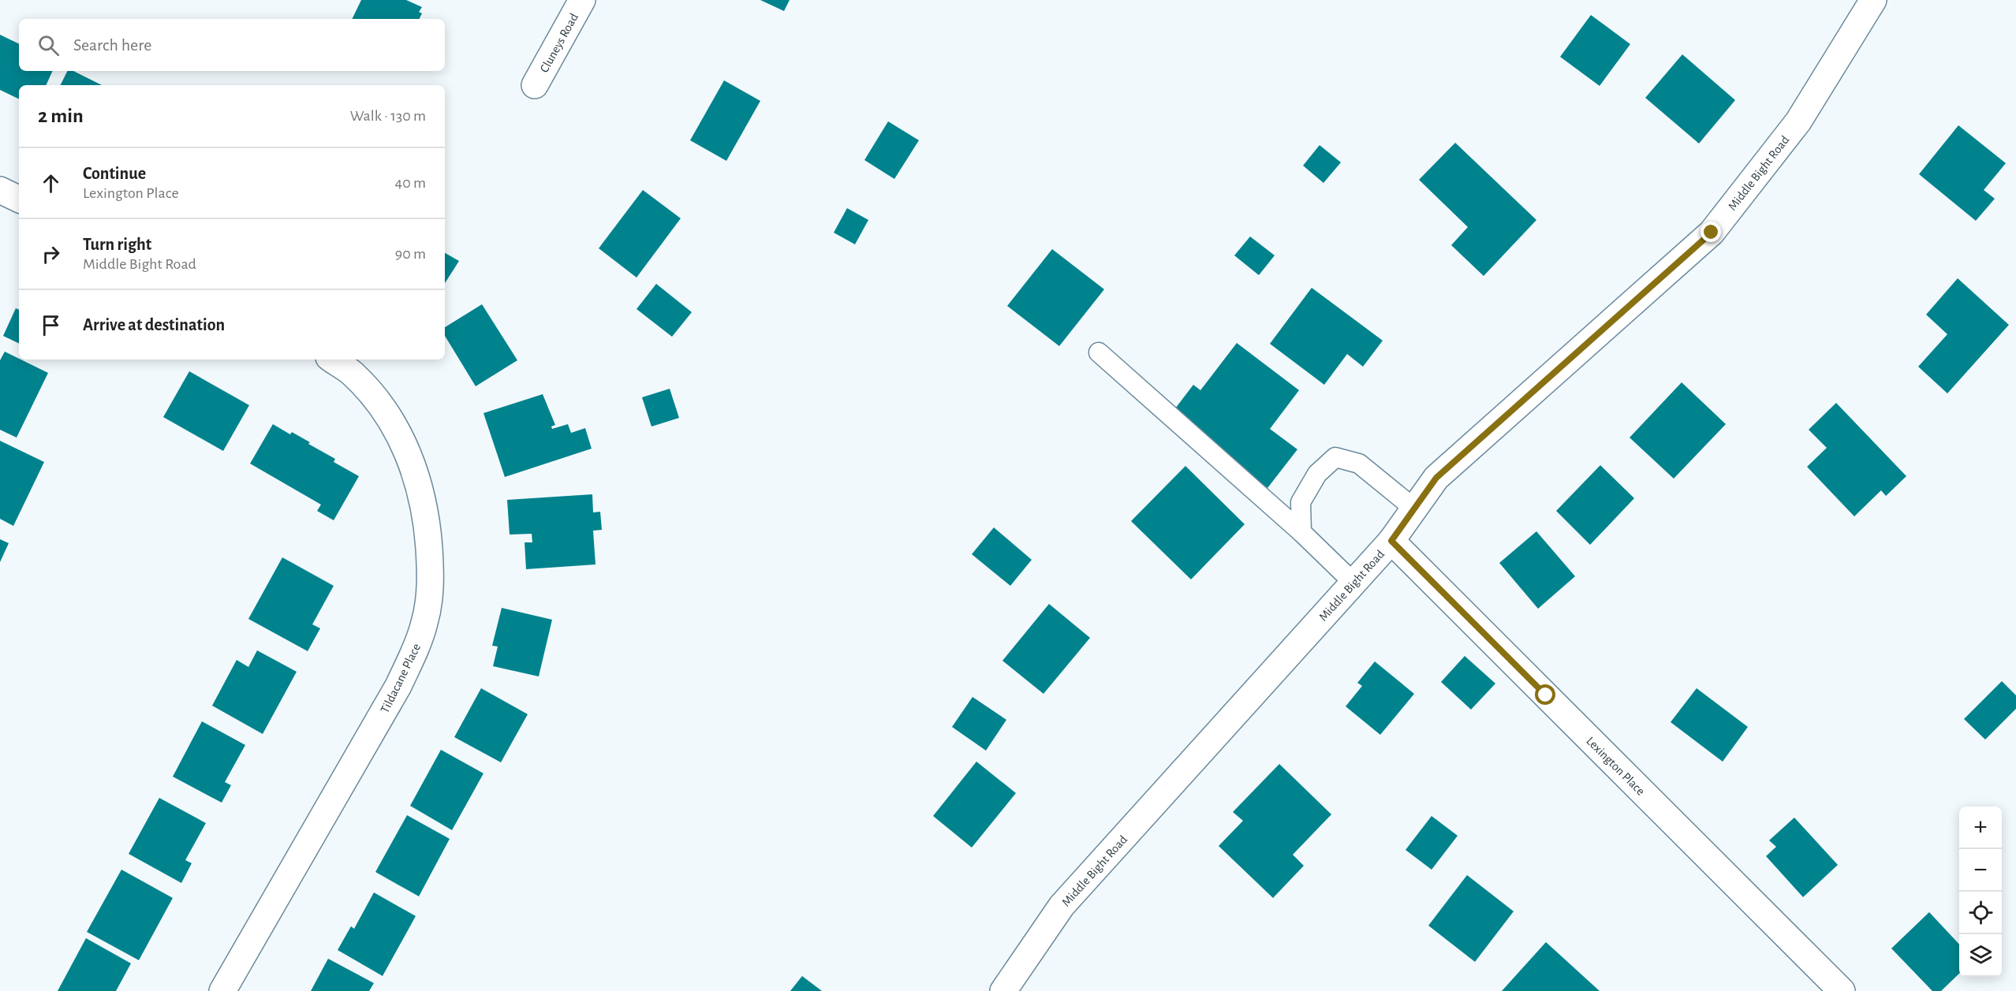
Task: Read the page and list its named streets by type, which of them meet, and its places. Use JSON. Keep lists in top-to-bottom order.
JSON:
{
  "streets": {
    "street": [
      "Cluneys Road",
      "Middle Bight Road",
      "Tildacane Place",
      "Lexington Place"
    ]
  },
  "crossings": [
    ["Middle Bight Road", "Lexington Place"]
  ],
  "page": {
    "search": "Search here",
    "heading": ["2 min", "Walk · 130 m"],
    "list": [
      ["Continue", "Lexington Place", "40 m"],
      ["Turn right", "Middle Bight Road", "90 m"],
      "Arrive at destination"
    ],
    "map_buttons": ["+", "−"]
  }
}
